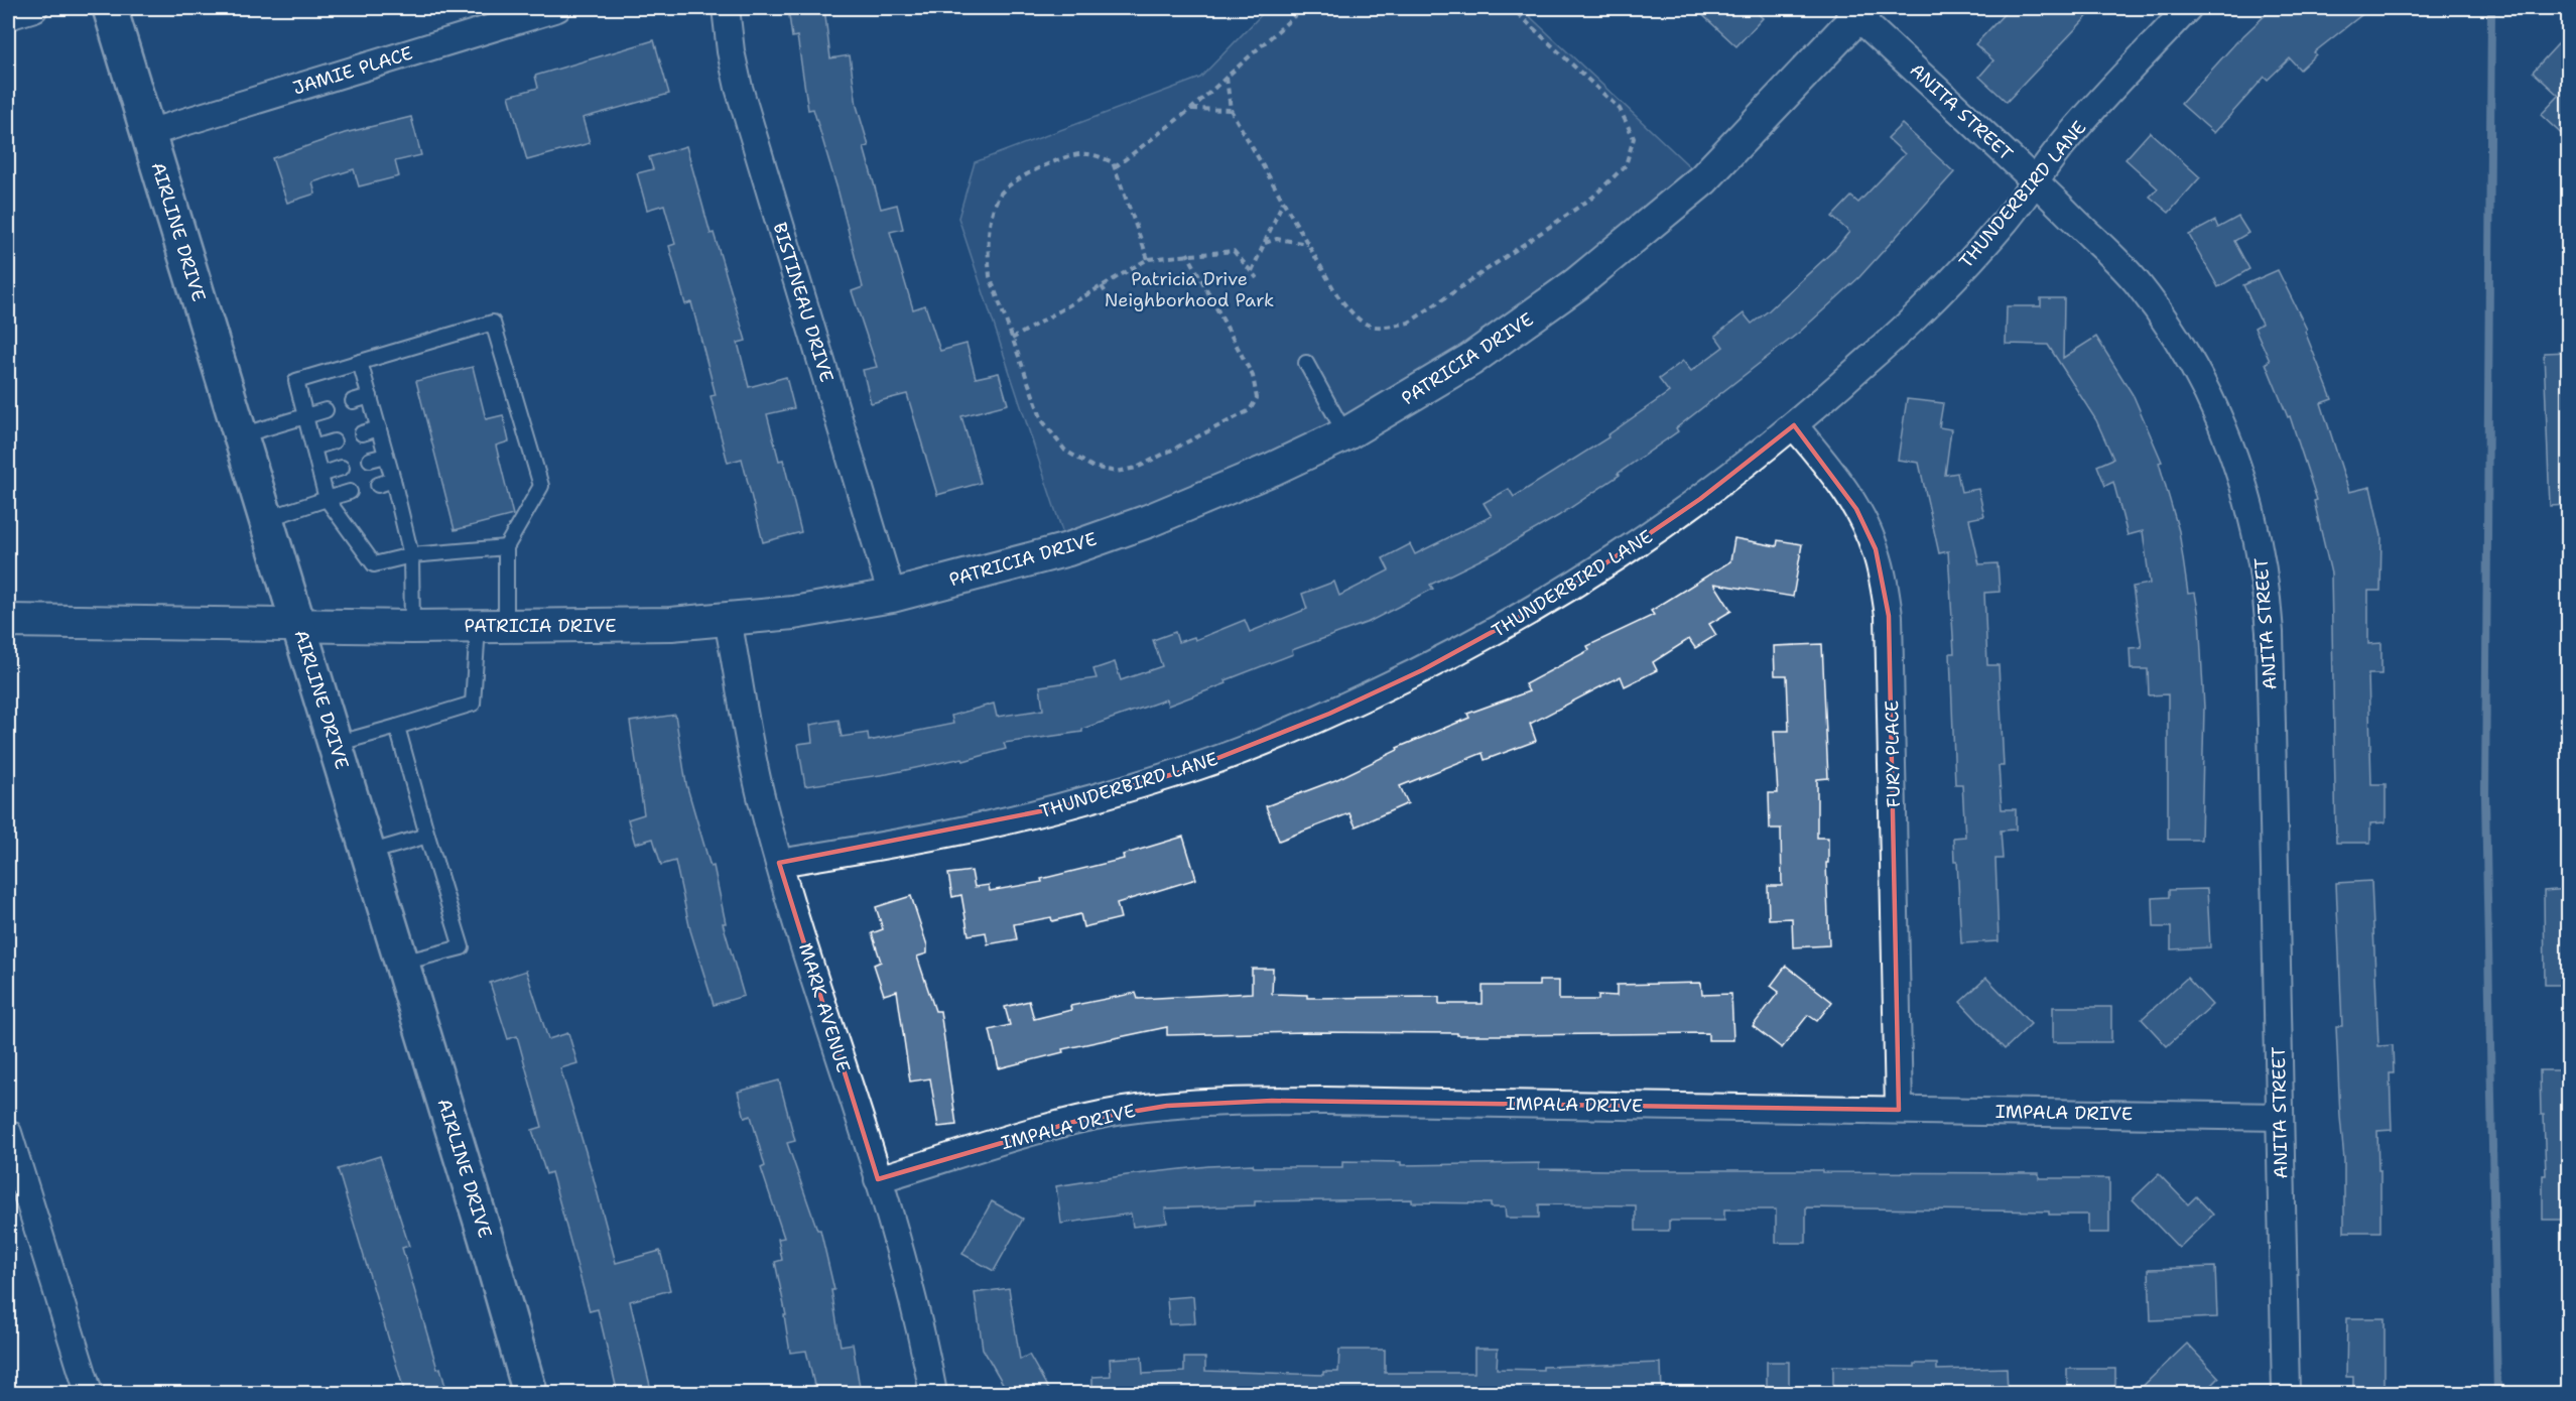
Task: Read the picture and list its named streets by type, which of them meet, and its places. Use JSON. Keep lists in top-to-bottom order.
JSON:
{
  "streets": {
    "main road": ["AIRLINE DRIVE"],
    "street": [
      "JAMIE PLACE",
      "ANITA STREET",
      "THUNDERBIRD LANE",
      "BISTINEAU DRIVE",
      "PATRICIA DRIVE",
      "FURY PLACE",
      "MARK AVENUE",
      "IMPALA DRIVE"
    ]
  },
  "crossings": [
    ["JAMIE PLACE", "AIRLINE DRIVE"],
    ["ANITA STREET", "THUNDERBIRD LANE"],
    ["ANITA STREET", "PATRICIA DRIVE"],
    ["ANITA STREET", "IMPALA DRIVE"],
    ["THUNDERBIRD LANE", "FURY PLACE"],
    ["THUNDERBIRD LANE", "MARK AVENUE"],
    ["AIRLINE DRIVE", "PATRICIA DRIVE"],
    ["BISTINEAU DRIVE", "PATRICIA DRIVE"],
    ["PATRICIA DRIVE", "MARK AVENUE"],
    ["FURY PLACE", "IMPALA DRIVE"],
    ["MARK AVENUE", "IMPALA DRIVE"]
  ],
  "parks": ["Patricia Drive Neighborhood Park"]
}
